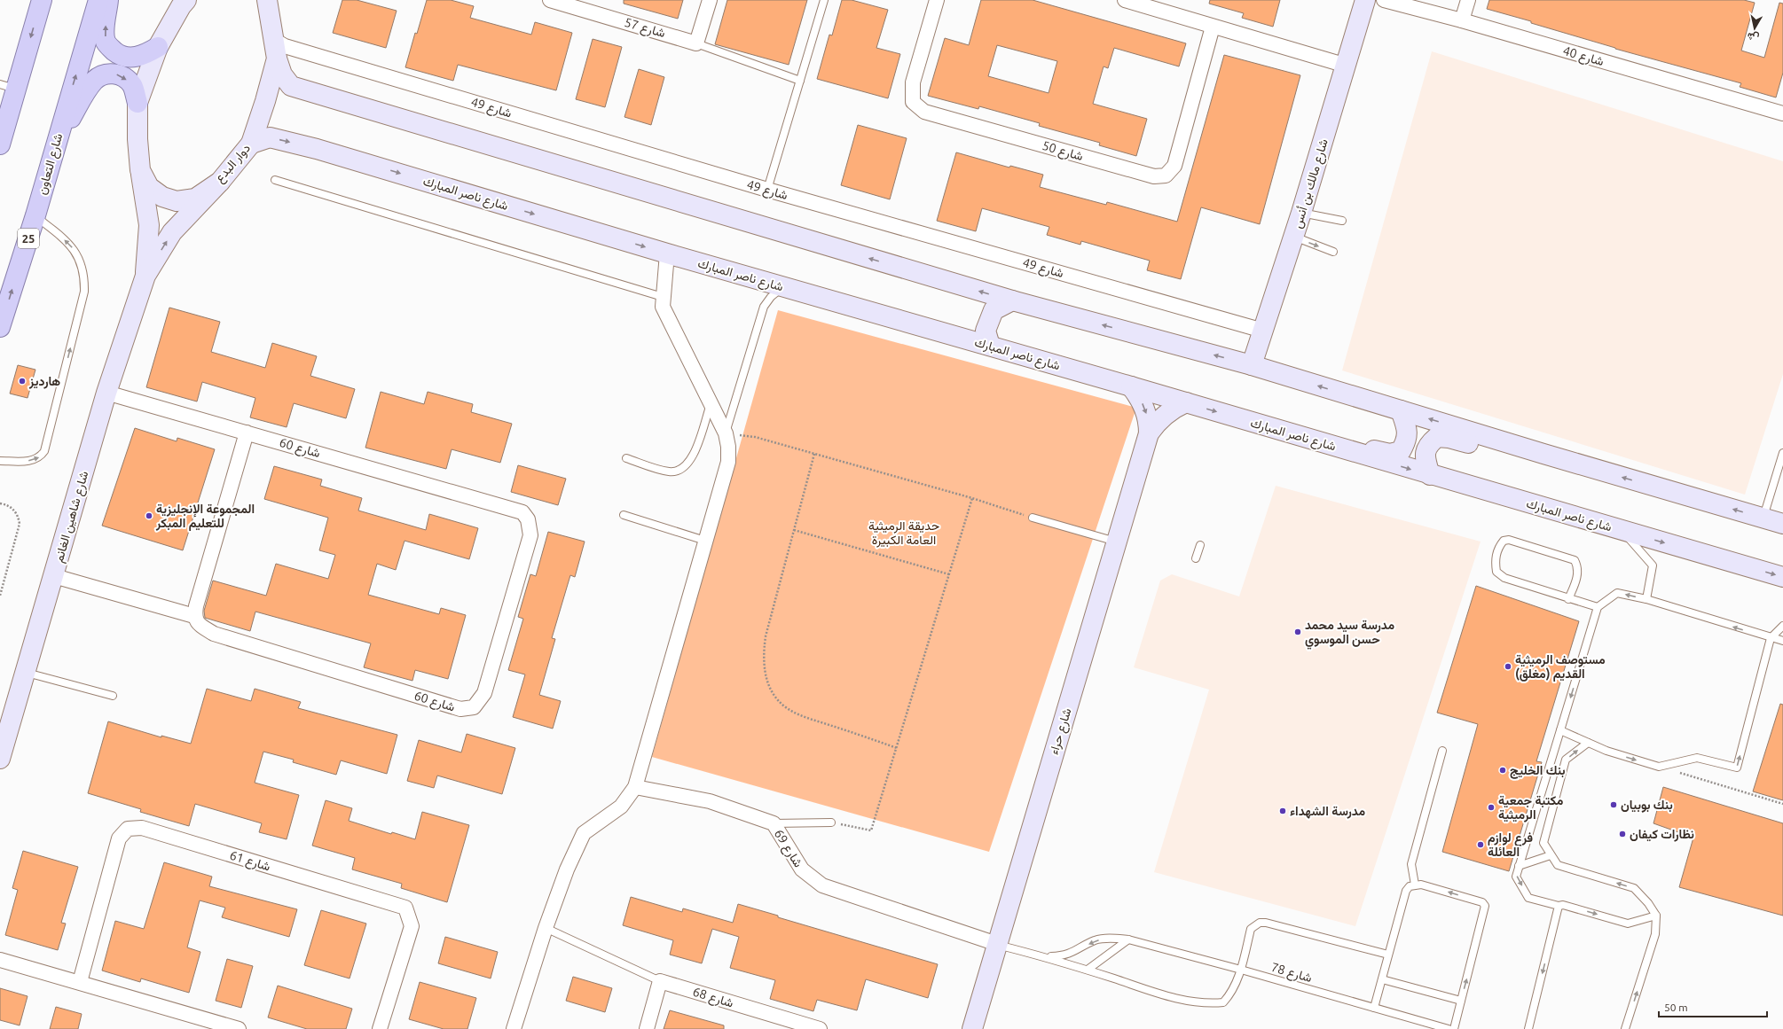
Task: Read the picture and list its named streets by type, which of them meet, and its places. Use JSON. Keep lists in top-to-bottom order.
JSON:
{
  "streets": {
    "main road": ["شارع التعاون", "25"],
    "street": [
      "شارع 57",
      "شارع 40",
      "شارع 49",
      "شارع 50",
      "دوار البدع",
      "شارع مالك بن أنس",
      "شارع ناصر المبارك",
      "شارع 60",
      "شارع شاهين الغانم",
      "شارع حراء",
      "شارع 69",
      "شارع 61",
      "شارع 68"
    ],
    "lane": ["شارع 78"]
  },
  "crossings": [
    ["شارع 49", "دوار البدع"],
    ["شارع 49", "شارع مالك بن أنس"],
    ["دوار البدع", "شارع ناصر المبارك"],
    ["دوار البدع", "شارع شاهين الغانم"],
    ["شارع ناصر المبارك", "شارع حراء"],
    ["شارع 60", "شارع شاهين الغانم"],
    ["شارع حراء", "شارع 69"],
    ["شارع حراء", "شارع 78"],
    ["شارع 69", "شارع 78"]
  ],
  "parks": ["حديقة الرميثية العامة الكبيرة"],
  "places": [
    "هارديز",
    "المجموعة الإنجليزية للتعليم المبكر",
    "مدرسة سيد محمد حسن الموسوي",
    "مستوصف الرميثية القديم (مغلق)",
    "بنك الخليج",
    "بنك بوبيان",
    "مكتبة جمعية الرميثية",
    "مدرسة الشهداء",
    "نظارات كيفان",
    "فرع لوازم العائلة"
  ],
  "scale_bar": "50 m",
  "north": "bottom"
}
